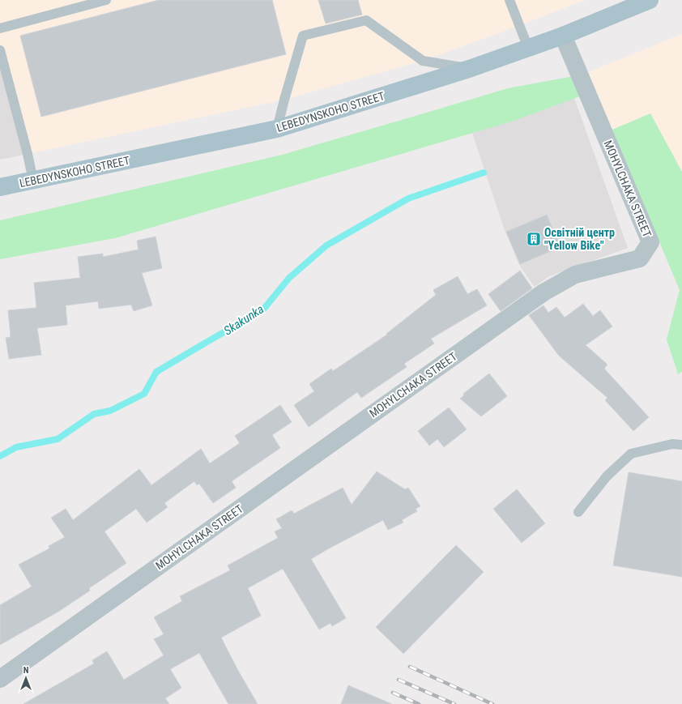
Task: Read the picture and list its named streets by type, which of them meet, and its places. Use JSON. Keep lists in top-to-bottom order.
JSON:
{
  "streets": {
    "main road": ["LEBEDYNSKOHO STREET"],
    "street": ["MOHYLCHAKA STREET"]
  },
  "crossings": [
    ["LEBEDYNSKOHO STREET", "MOHYLCHAKA STREET"]
  ],
  "water": ["Skakunka"],
  "places": {
    "building": ["Освітній центр \"Yellow Bike\""]
  },
  "north": "top"
}
